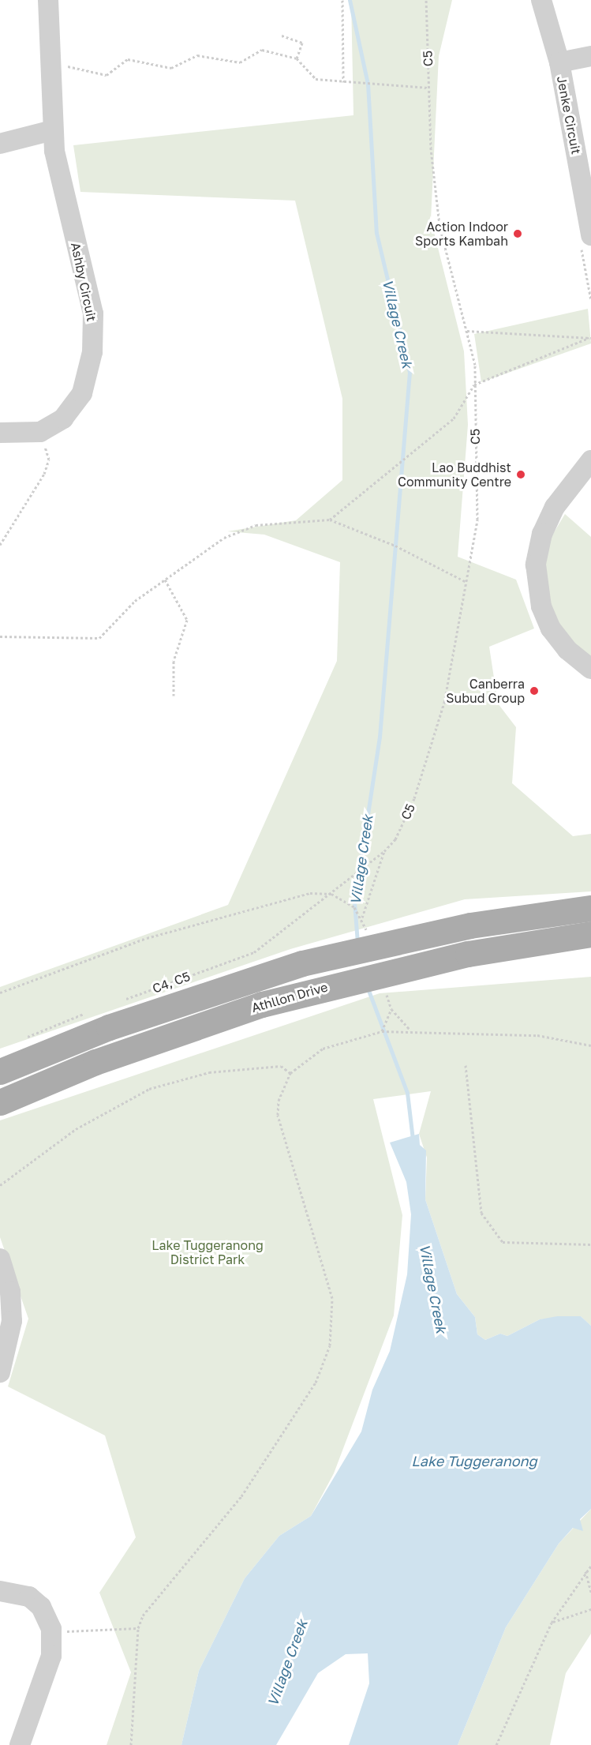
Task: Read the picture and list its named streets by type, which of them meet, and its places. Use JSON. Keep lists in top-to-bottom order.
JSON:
{
  "streets": {
    "main road": ["Athllon Drive"],
    "street": ["Jenke Circuit", "Ashby Circuit"],
    "path": ["C5", "C4, C5"]
  },
  "crossings": [
    ["C5", "C4, C5"]
  ],
  "water": ["Village Creek", "Lake Tuggeranong"],
  "parks": ["Lake Tuggeranong District Park"],
  "places": ["Action Indoor Sports Kambah", "Lao Buddhist Community Centre", "Canberra Subud Group"]
}
